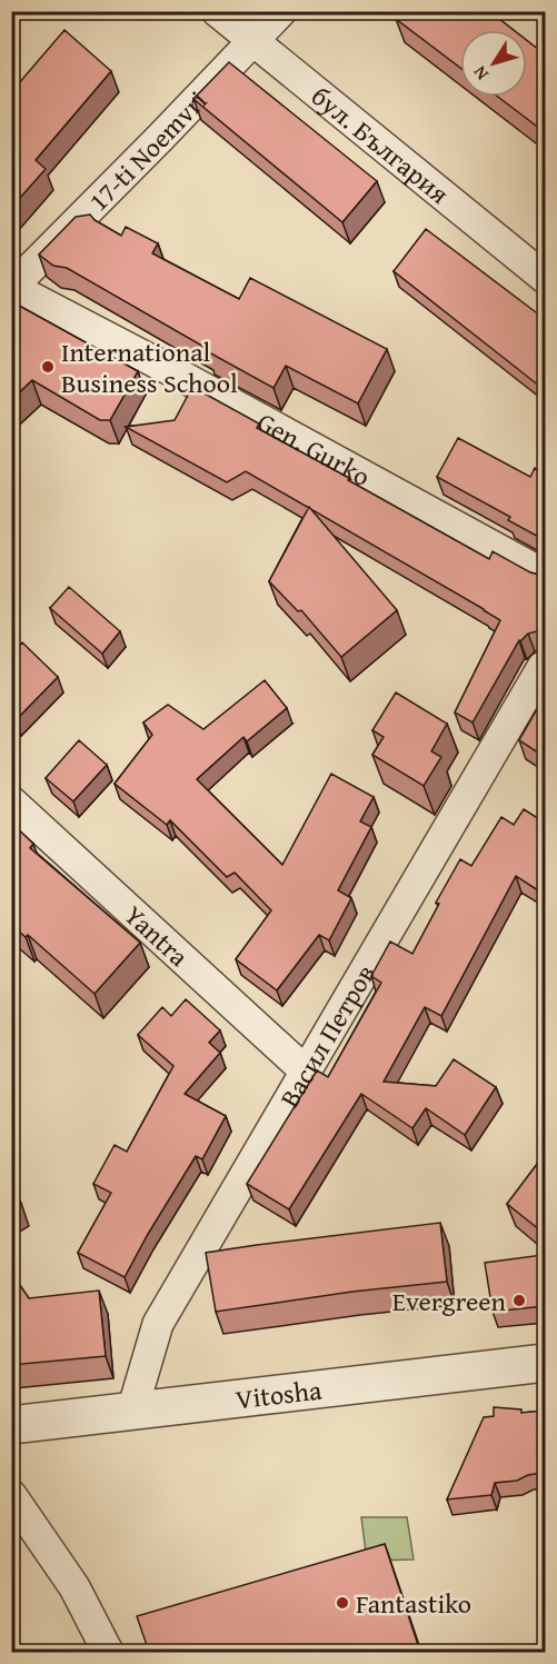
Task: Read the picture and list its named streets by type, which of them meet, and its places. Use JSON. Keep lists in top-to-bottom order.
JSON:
{
  "streets": {
    "street": [
      "бул. България",
      "17-ti Noemvri",
      "Gen. Gurko",
      "Yantra",
      "Васил Петров",
      "Vitosha"
    ]
  },
  "crossings": [
    ["бул. България", "17-ti Noemvri"],
    ["17-ti Noemvri", "Gen. Gurko"],
    ["Yantra", "Васил Петров"],
    ["Васил Петров", "Vitosha"]
  ],
  "places": ["International Business School", "Evergreen", "Fantastiko"],
  "north": "bottom left"
}
